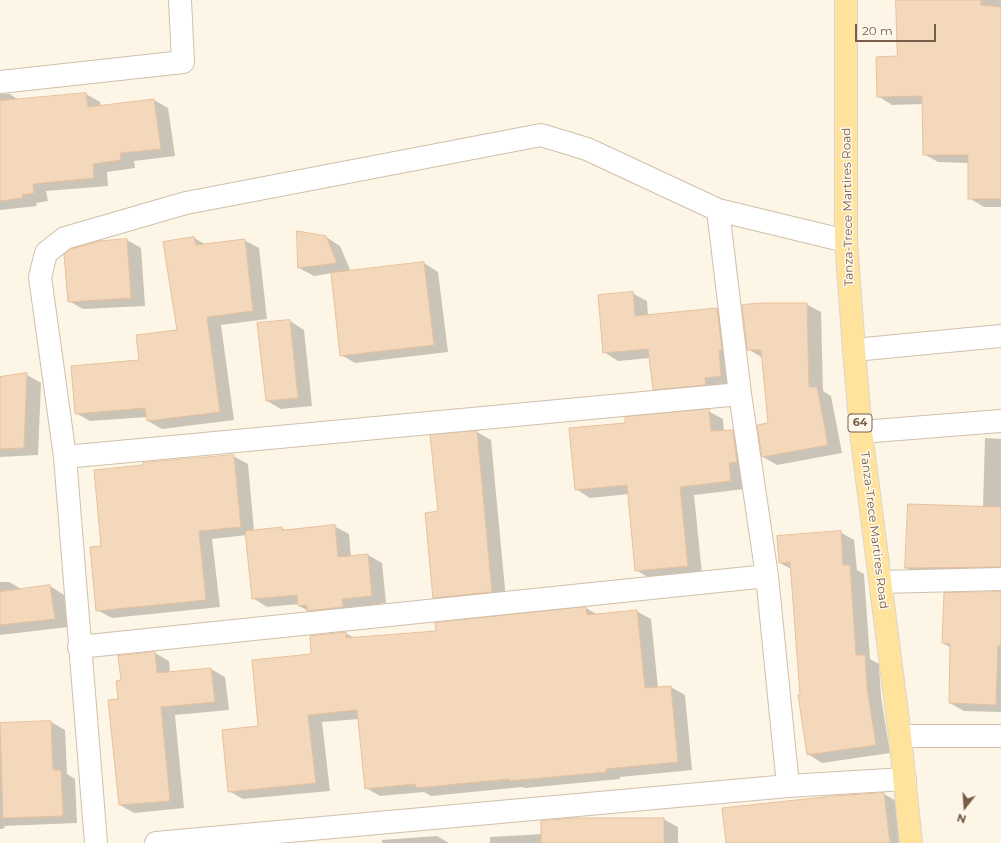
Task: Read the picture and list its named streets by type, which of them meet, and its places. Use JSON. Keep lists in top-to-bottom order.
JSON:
{
  "streets": {
    "main road": ["Tanza-Trece Martires Road", "64"]
  },
  "scale_bar": "20 m",
  "north": "bottom"
}
